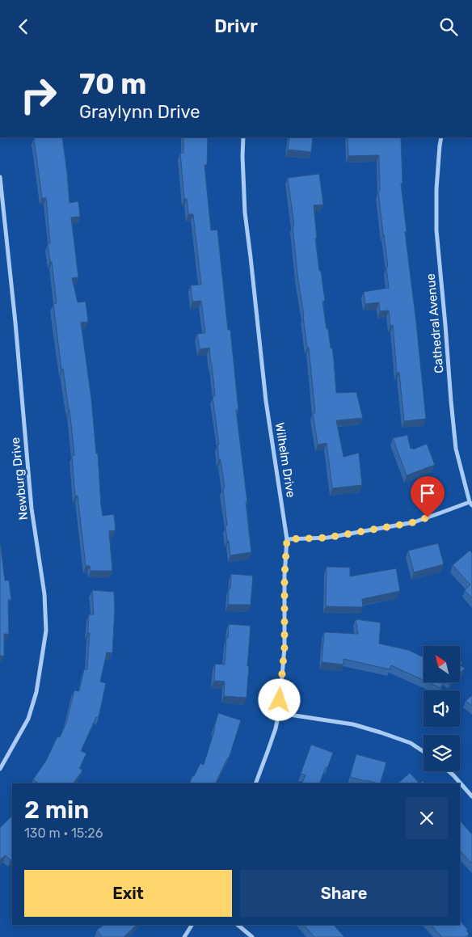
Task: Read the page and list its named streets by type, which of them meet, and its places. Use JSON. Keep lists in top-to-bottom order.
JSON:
{
  "streets": {
    "street": ["Cathedral Avenue", "Wilhelm Drive", "Newburg Drive"]
  },
  "north": "top left",
  "page": {
    "header": "Drivr",
    "turn": ["70 m", "Graylynn Drive"],
    "heading": ["2 min", "130 m · 15:26"],
    "buttons": ["Exit", "Share"]
  }
}
